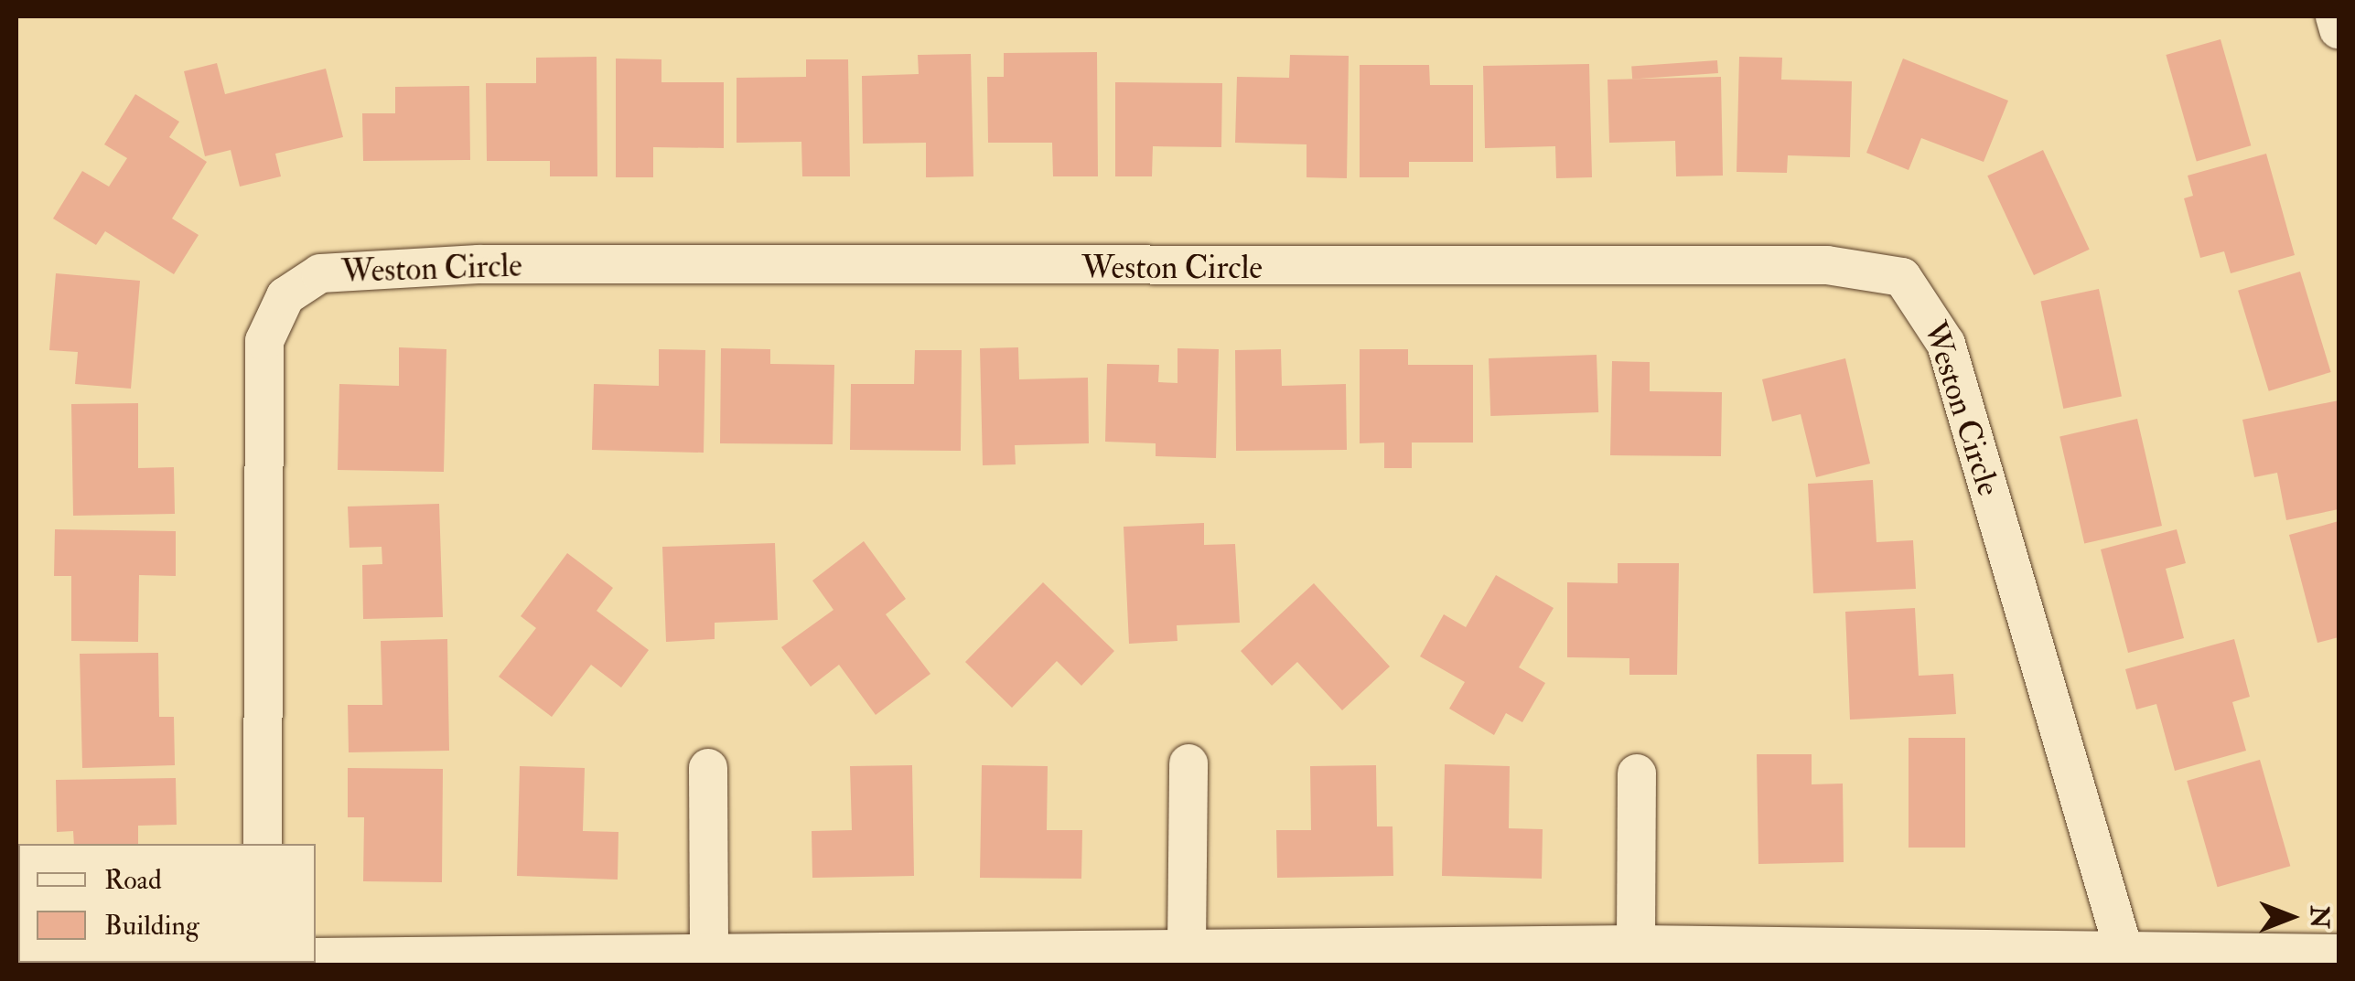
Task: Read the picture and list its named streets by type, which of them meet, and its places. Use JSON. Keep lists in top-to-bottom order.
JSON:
{
  "streets": {
    "street": ["Weston Circle"]
  },
  "legend": ["Road", "Building"],
  "north": "right"
}
